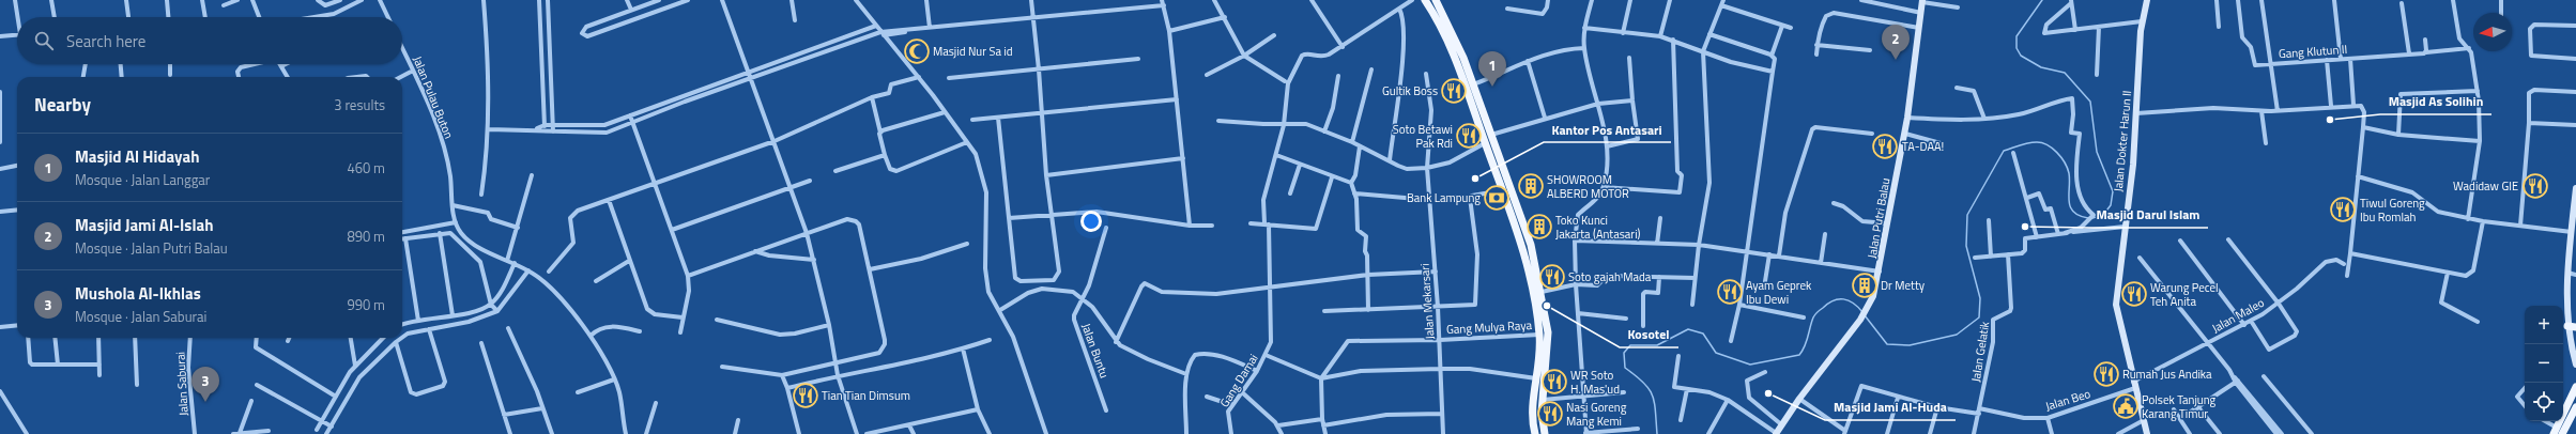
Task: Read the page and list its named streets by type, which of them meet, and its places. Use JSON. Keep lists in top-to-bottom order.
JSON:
{
  "streets": {
    "street": [
      "Gang Klutun II",
      "Jalan Pulau Buton",
      "Jalan Dokter Harun II",
      "Jalan Putri Balau",
      "Jalan Mekarsari",
      "Jalan Maleo",
      "Gang Mulya Raya",
      "Jalan Buntu",
      "Jalan Gelatik",
      "Gang Damai",
      "Jalan Saburai",
      "Jalan Beo"
    ]
  },
  "crossings": [
    ["Jalan Dokter Harun II", "Jalan Maleo"],
    ["Jalan Dokter Harun II", "Jalan Beo"],
    ["Jalan Mekarsari", "Gang Mulya Raya"],
    ["Jalan Gelatik", "Jalan Beo"]
  ],
  "places": {
    "mosque": ["Masjid Nur Sa id"],
    "restaurant": [
      "Gultik Boss",
      "Soto Betawi Pak Rdi",
      "TA-DAA!",
      "Wadidaw GIE",
      "Tiwul Goreng Ibu Romlah",
      "Soto gajah Mada",
      "Ayam Geprek Ibu Dewi",
      "Warung Pecel Teh Anita",
      "Rumah Jus Andika",
      "WR Soto H. Mas'ud",
      "Tian Tian Dimsum",
      "Nasi Goreng Mang Kemi"
    ],
    "other": [
      "Masjid As Solihin",
      "Kantor Pos Antasari",
      "Masjid Darul Islam",
      "Kosotel",
      "Masjid Jami Al-Huda"
    ],
    "building": ["SHOWROOM ALBERD MOTOR", "Toko Kunci Jakarta (Antasari)", "Dr Metty"],
    "bank": ["Bank Lampung"],
    "public building": ["Polsek Tanjung Karang Timur"]
  },
  "north": "left",
  "page": {
    "search": "Search here",
    "pins": ["2", "1", "3"],
    "heading": ["Nearby", "3 results"],
    "list": [
      {
        "mark": "1",
        "name": "Masjid Al Hidayah",
        "note": "Mosque · Jalan Langgar",
        "value": "460 m"
      },
      {
        "mark": "2",
        "name": "Masjid Jami Al-Islah",
        "note": "Mosque · Jalan Putri Balau",
        "value": "890 m"
      },
      {
        "mark": "3",
        "name": "Mushola Al-Ikhlas",
        "note": "Mosque · Jalan Saburai",
        "value": "990 m"
      }
    ],
    "map_buttons": ["+", "−"]
  }
}
